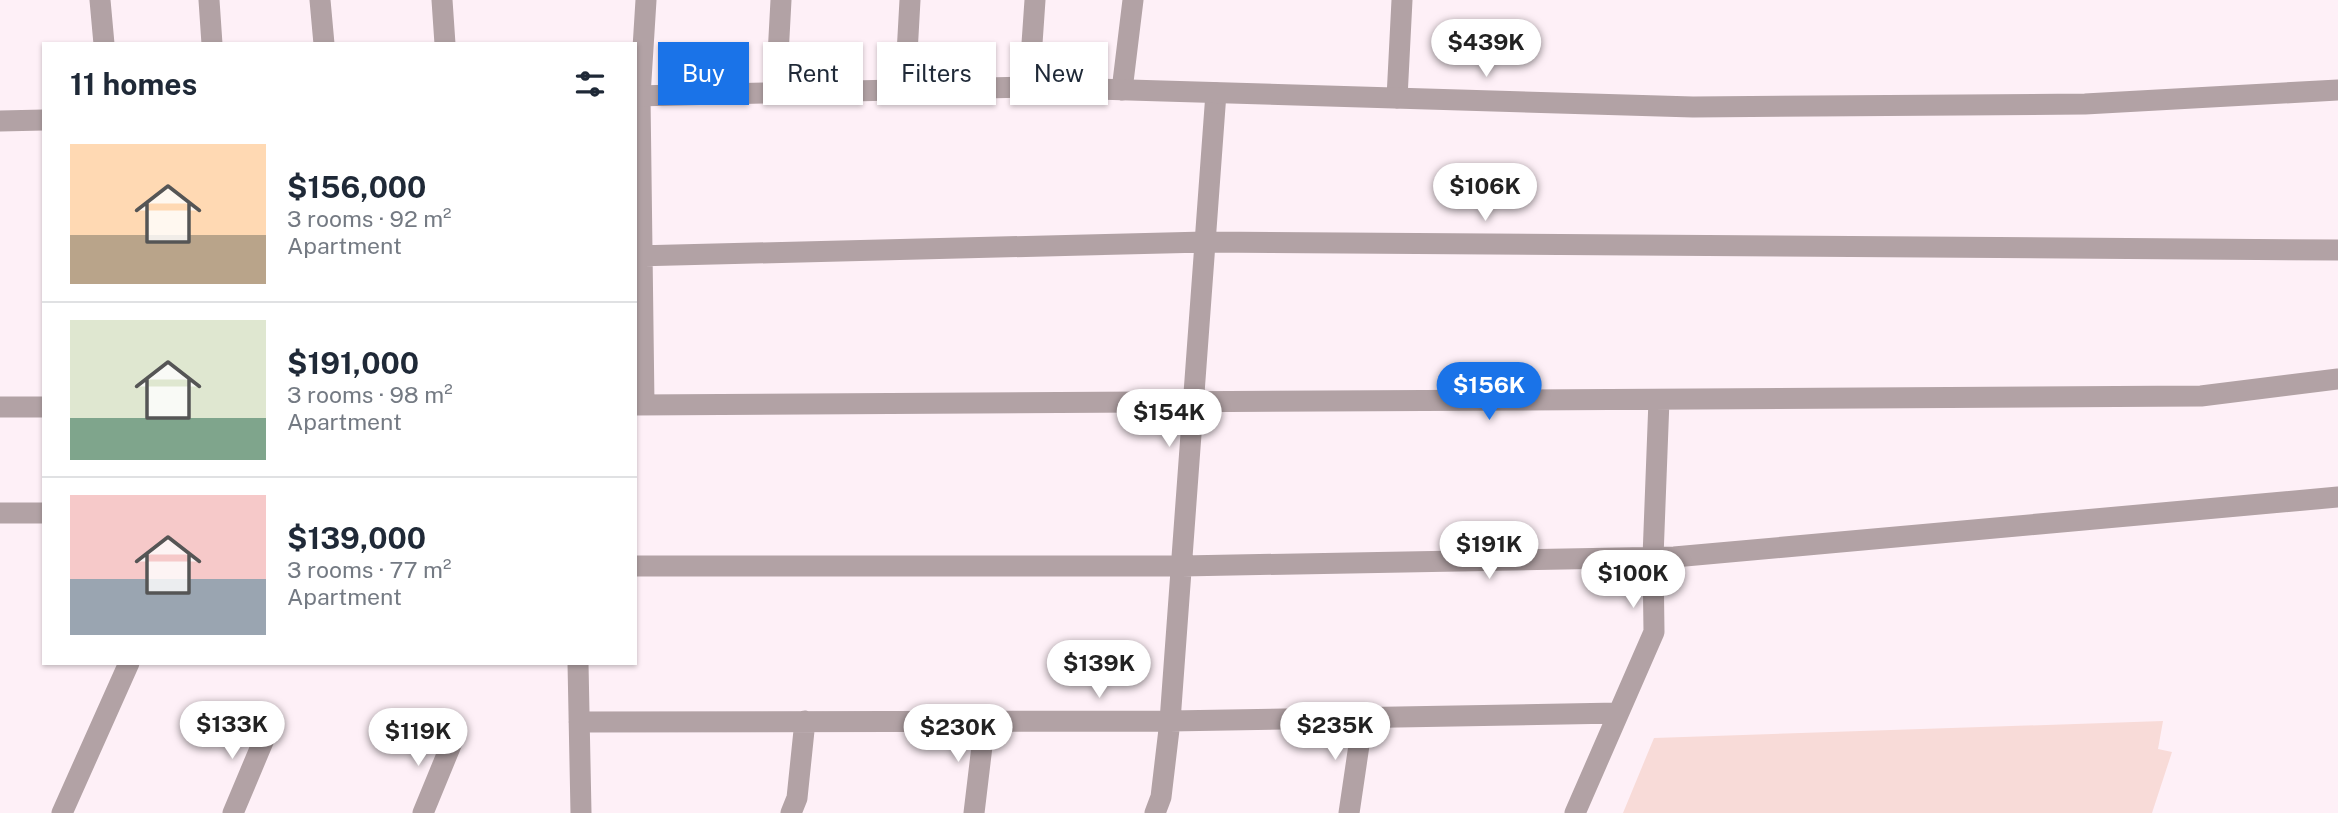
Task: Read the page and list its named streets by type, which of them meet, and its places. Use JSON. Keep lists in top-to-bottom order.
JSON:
{
  "page": {
    "price": [
      "$439K",
      "$106K",
      "$156K",
      "$154K",
      "$191K",
      "$100K",
      "$139K",
      "$133K",
      "$235K",
      "$230K",
      "$119K"
    ],
    "chip": [
      "Buy",
      "Rent",
      "Filters",
      "New"
    ],
    "heading": "11 homes",
    "list": [
      {
        "name": "$156,000",
        "note": "3 rooms · 92 m² · Apartment"
      },
      {
        "name": "$191,000",
        "note": "3 rooms · 98 m² · Apartment"
      },
      {
        "name": "$139,000",
        "note": "3 rooms · 77 m² · Apartment"
      }
    ]
  }
}
